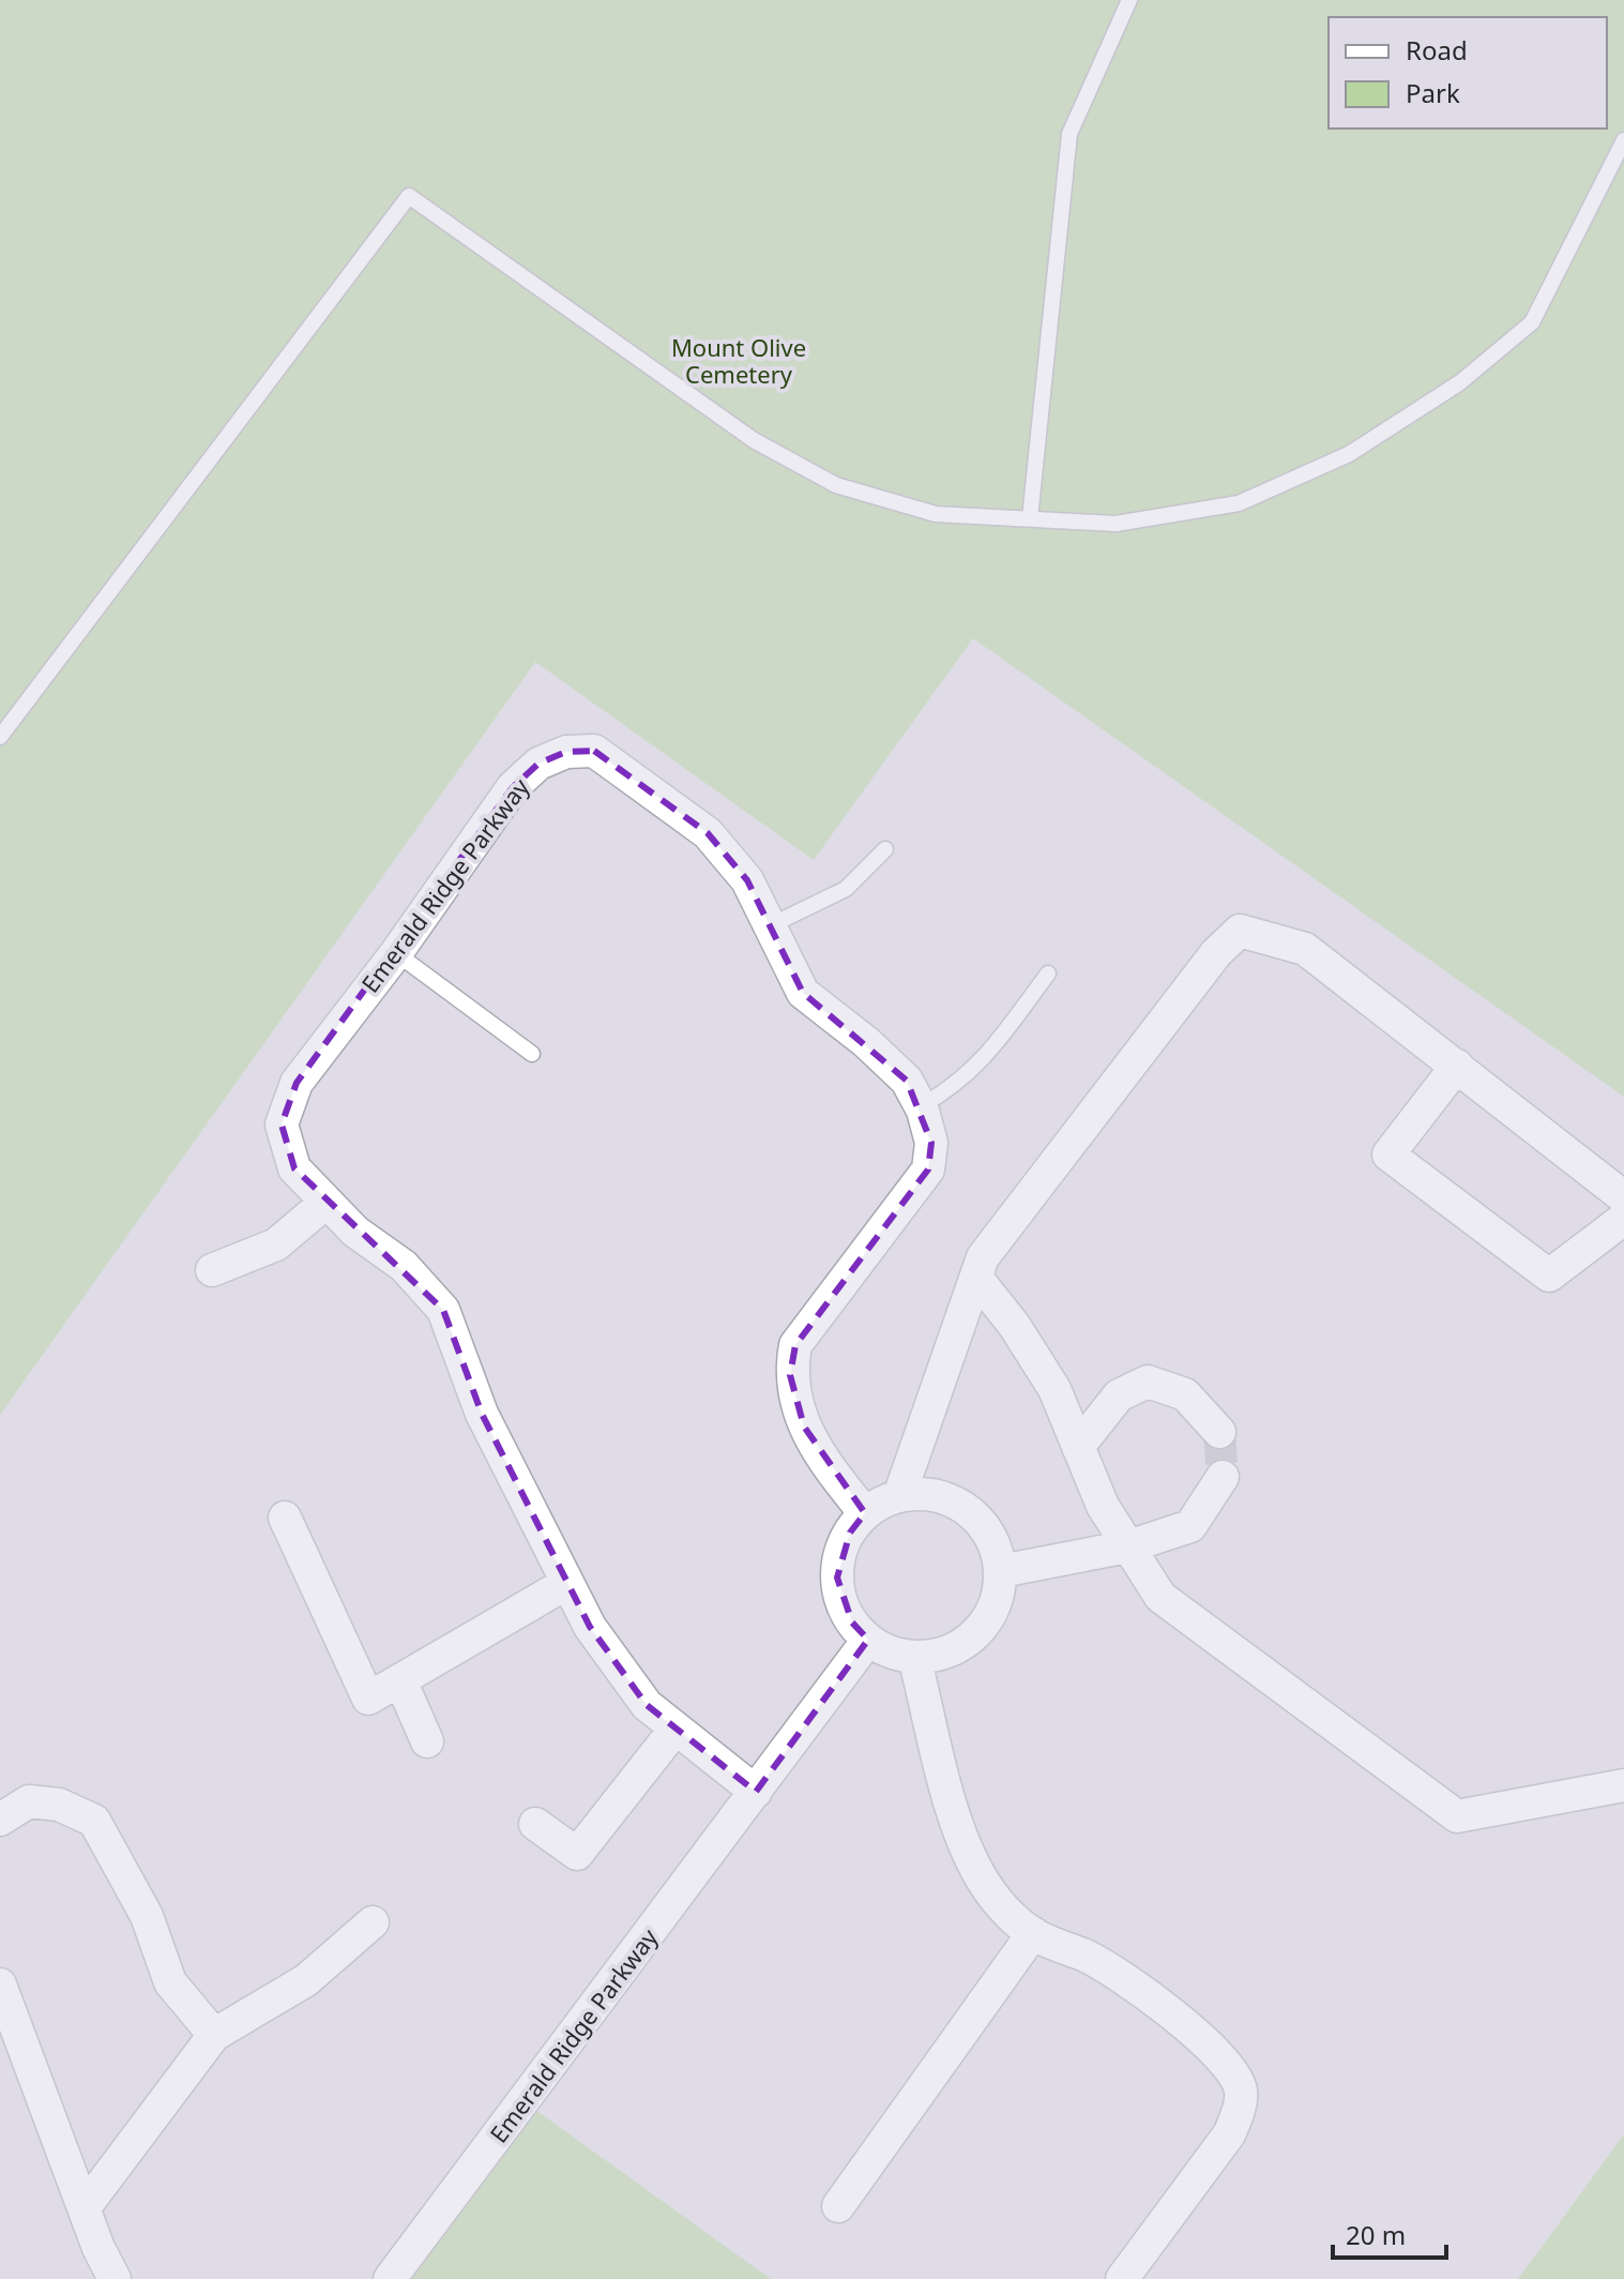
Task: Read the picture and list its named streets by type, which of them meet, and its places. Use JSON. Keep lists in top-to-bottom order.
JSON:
{
  "streets": {
    "street": ["Emerald Ridge Parkway"]
  },
  "parks": ["Mount Olive Cemetery"],
  "legend": ["Road", "Park"],
  "scale_bar": "20 m"
}
